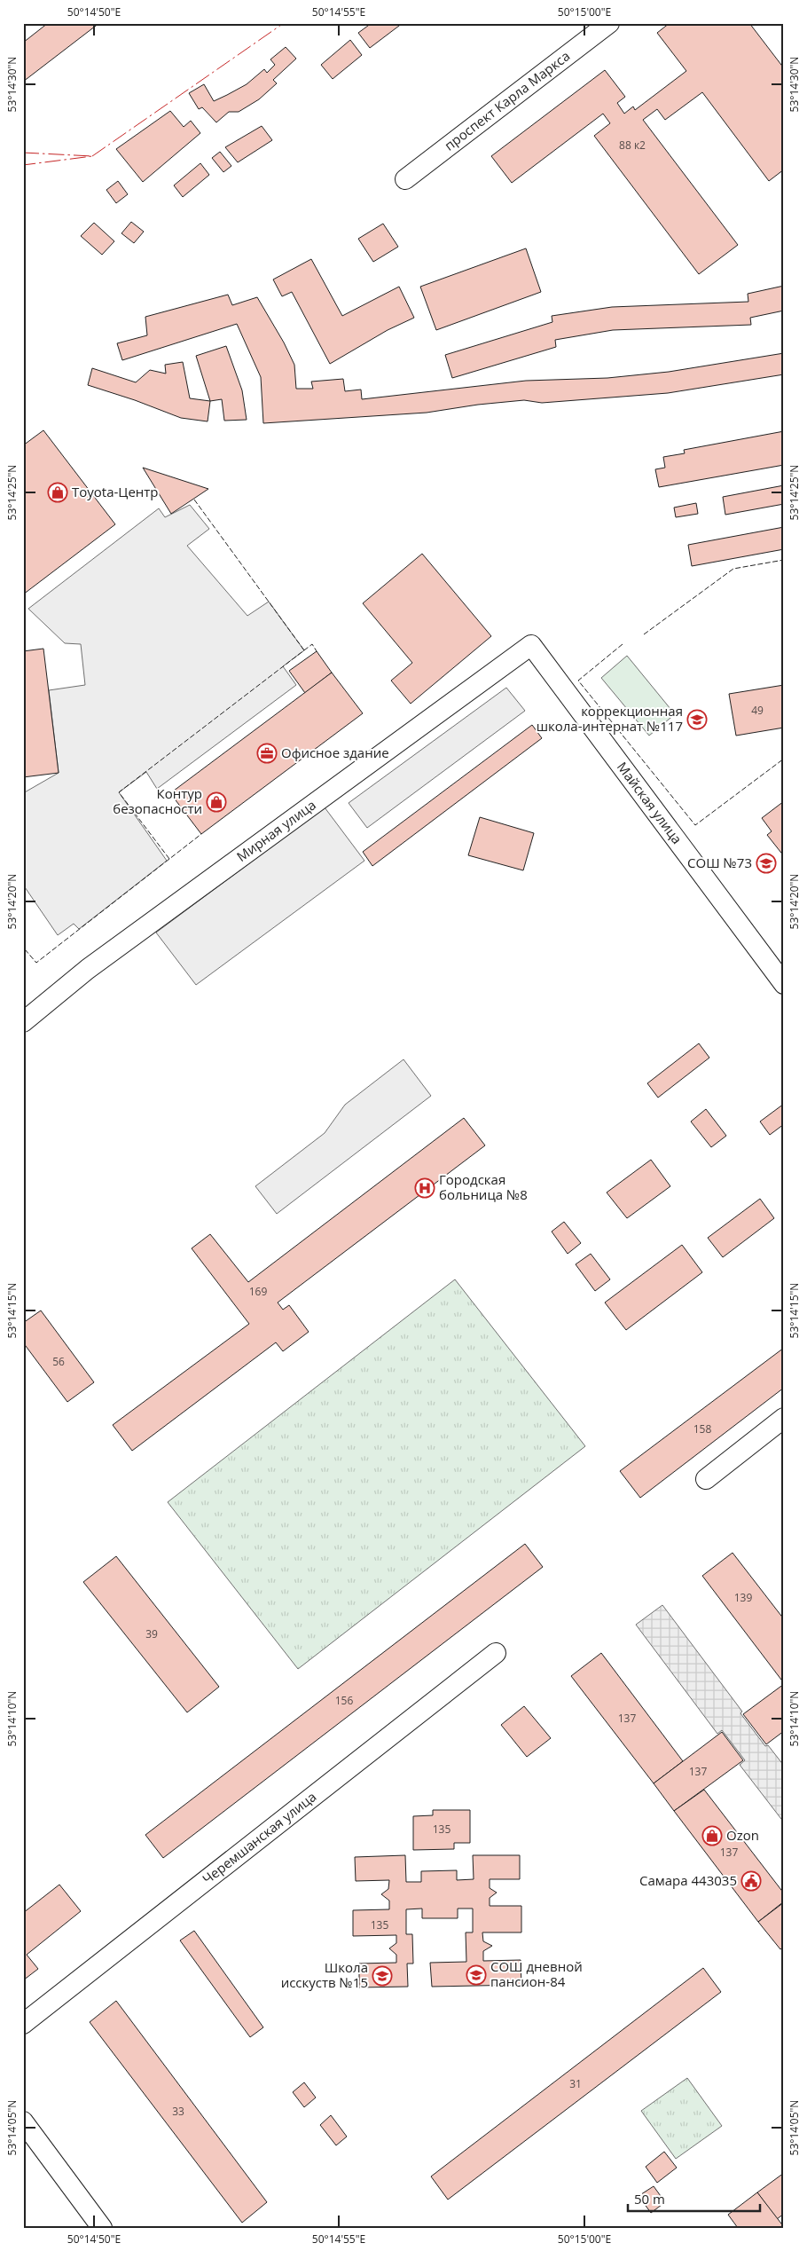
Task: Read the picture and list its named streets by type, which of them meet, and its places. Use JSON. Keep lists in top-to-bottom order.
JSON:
{
  "streets": {
    "street": [
      "проспект Карла Маркса",
      "Майская улица",
      "Мирная улица",
      "Черемшанская улица"
    ]
  },
  "crossings": [
    ["Майская улица", "Мирная улица"]
  ],
  "places": {
    "shop": ["Toyota-Центр", "Контур безопасности", "Ozon"],
    "school or university": [
      "коррекционная школа-интернат №117",
      "СОШ №73",
      "СОШ дневной пансион-84",
      "Школа исскуств №15"
    ],
    "office": ["Офисное здание"],
    "hospital": ["Городская больница №8"],
    "public building": ["Самара 443035"]
  },
  "house_numbers": [
    "88 к2",
    "49",
    "169",
    "56",
    "158",
    "139",
    "39",
    "156",
    "137",
    "137",
    "135",
    "137",
    "135",
    "31",
    "33"
  ],
  "scale_bar": "50 m",
  "coordinates": [
    "50°14'50\"E",
    "50°14'55\"E",
    "50°15'00\"E",
    "53°14'30\"N",
    "53°14'25\"N",
    "53°14'20\"N",
    "53°14'15\"N",
    "53°14'10\"N",
    "53°14'05\"N"
  ]
}
